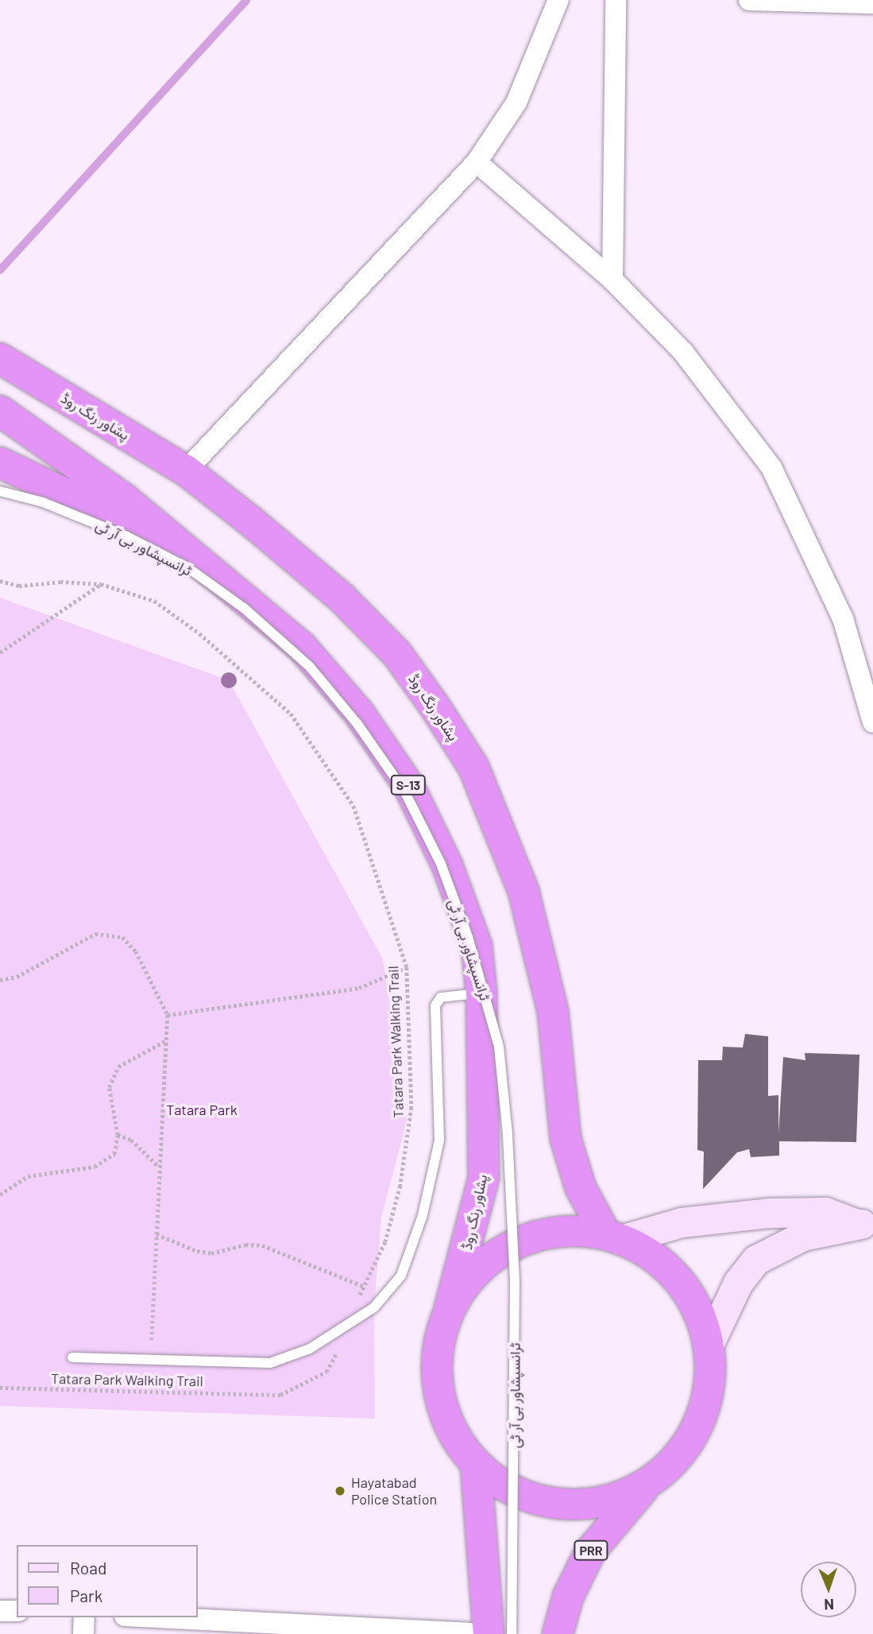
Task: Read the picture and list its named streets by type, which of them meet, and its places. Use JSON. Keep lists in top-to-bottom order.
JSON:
{
  "streets": {
    "highway": ["پشاور رنگ روڈ", "S-13", "PRR"],
    "lane": ["ٹرانسپشاور بی آر ٹی"],
    "path": ["Tatara Park Walking Trail"]
  },
  "parks": ["Tatara Park"],
  "places": ["Hayatabad Police Station"],
  "legend": ["Road", "Park"],
  "north": "bottom"
}
